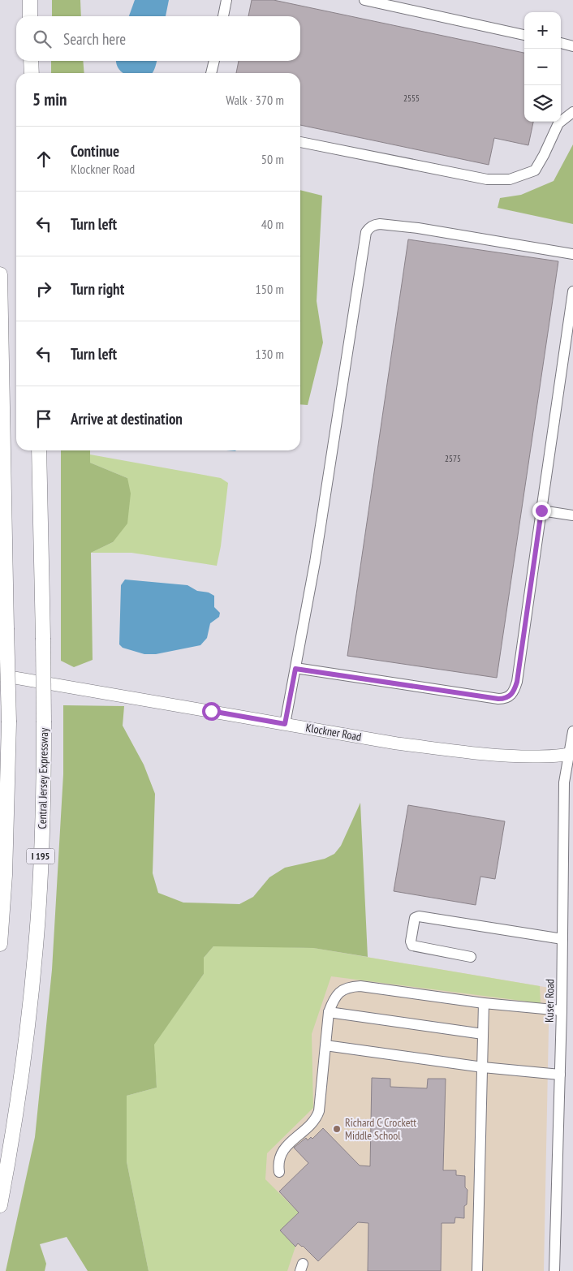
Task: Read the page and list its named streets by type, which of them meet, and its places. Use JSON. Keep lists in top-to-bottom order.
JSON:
{
  "streets": {
    "highway": ["Central Jersey Expressway", "I 195"],
    "main road": ["Klockner Road"],
    "street": ["Kuser Road"]
  },
  "crossings": [
    ["Klockner Road", "Kuser Road"]
  ],
  "places": ["Richard C Crockett Middle School"],
  "house_numbers": ["2555", "2575"],
  "page": {
    "map_buttons": ["+", "−"],
    "search": "Search here",
    "heading": ["5 min", "Walk · 370 m"],
    "list": [
      ["Continue", "Klockner Road", "50 m"],
      ["Turn left", "40 m"],
      ["Turn right", "150 m"],
      ["Turn left", "130 m"],
      "Arrive at destination"
    ]
  }
}
